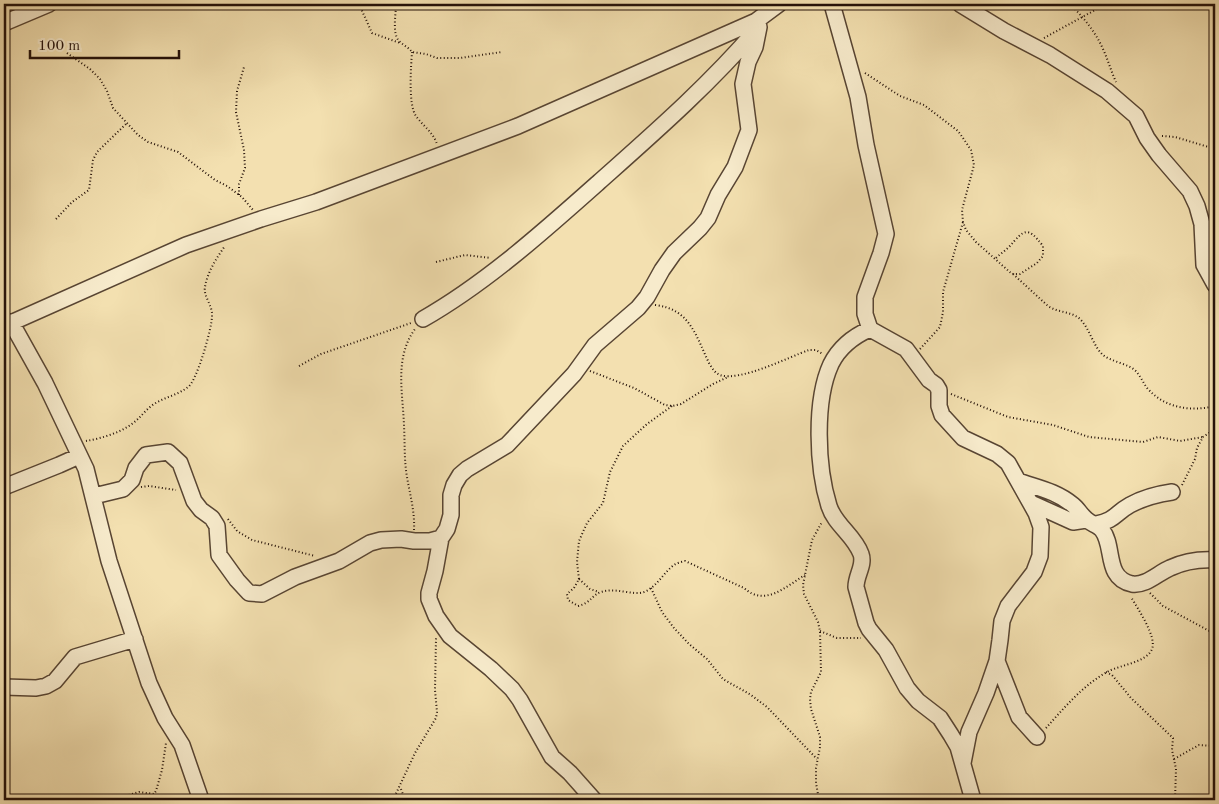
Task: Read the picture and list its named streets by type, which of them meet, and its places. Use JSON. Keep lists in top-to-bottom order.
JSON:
{
  "scale_bar": "100 m"
}
